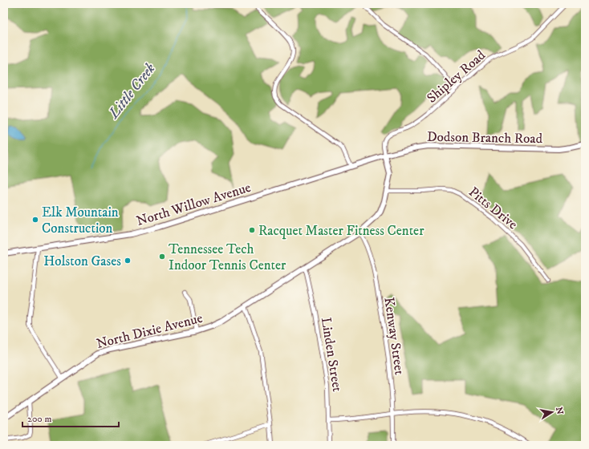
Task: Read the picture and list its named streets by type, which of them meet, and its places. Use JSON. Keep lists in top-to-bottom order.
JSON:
{
  "streets": {
    "main road": ["Dodson Branch Road", "North Willow Avenue", "North Dixie Avenue"],
    "street": [
      "Shipley Road",
      "Pitts Drive",
      "Kenway Street",
      "Linden Street"
    ]
  },
  "crossings": [
    ["Shipley Road", "Dodson Branch Road"],
    ["Shipley Road", "North Willow Avenue"],
    ["Shipley Road", "North Dixie Avenue"],
    ["Dodson Branch Road", "North Willow Avenue"],
    ["Dodson Branch Road", "North Dixie Avenue"],
    ["North Willow Avenue", "North Dixie Avenue"],
    ["Pitts Drive", "North Dixie Avenue"],
    ["North Dixie Avenue", "Kenway Street"],
    ["North Dixie Avenue", "Linden Street"]
  ],
  "water": ["Little Creek"],
  "places": [
    "Elk Mountain Construction",
    "Racquet Master Fitness Center",
    "Tennessee Tech Indoor Tennis Center",
    "Holston Gases"
  ],
  "scale_bar": "200 m",
  "north": "right"
}
